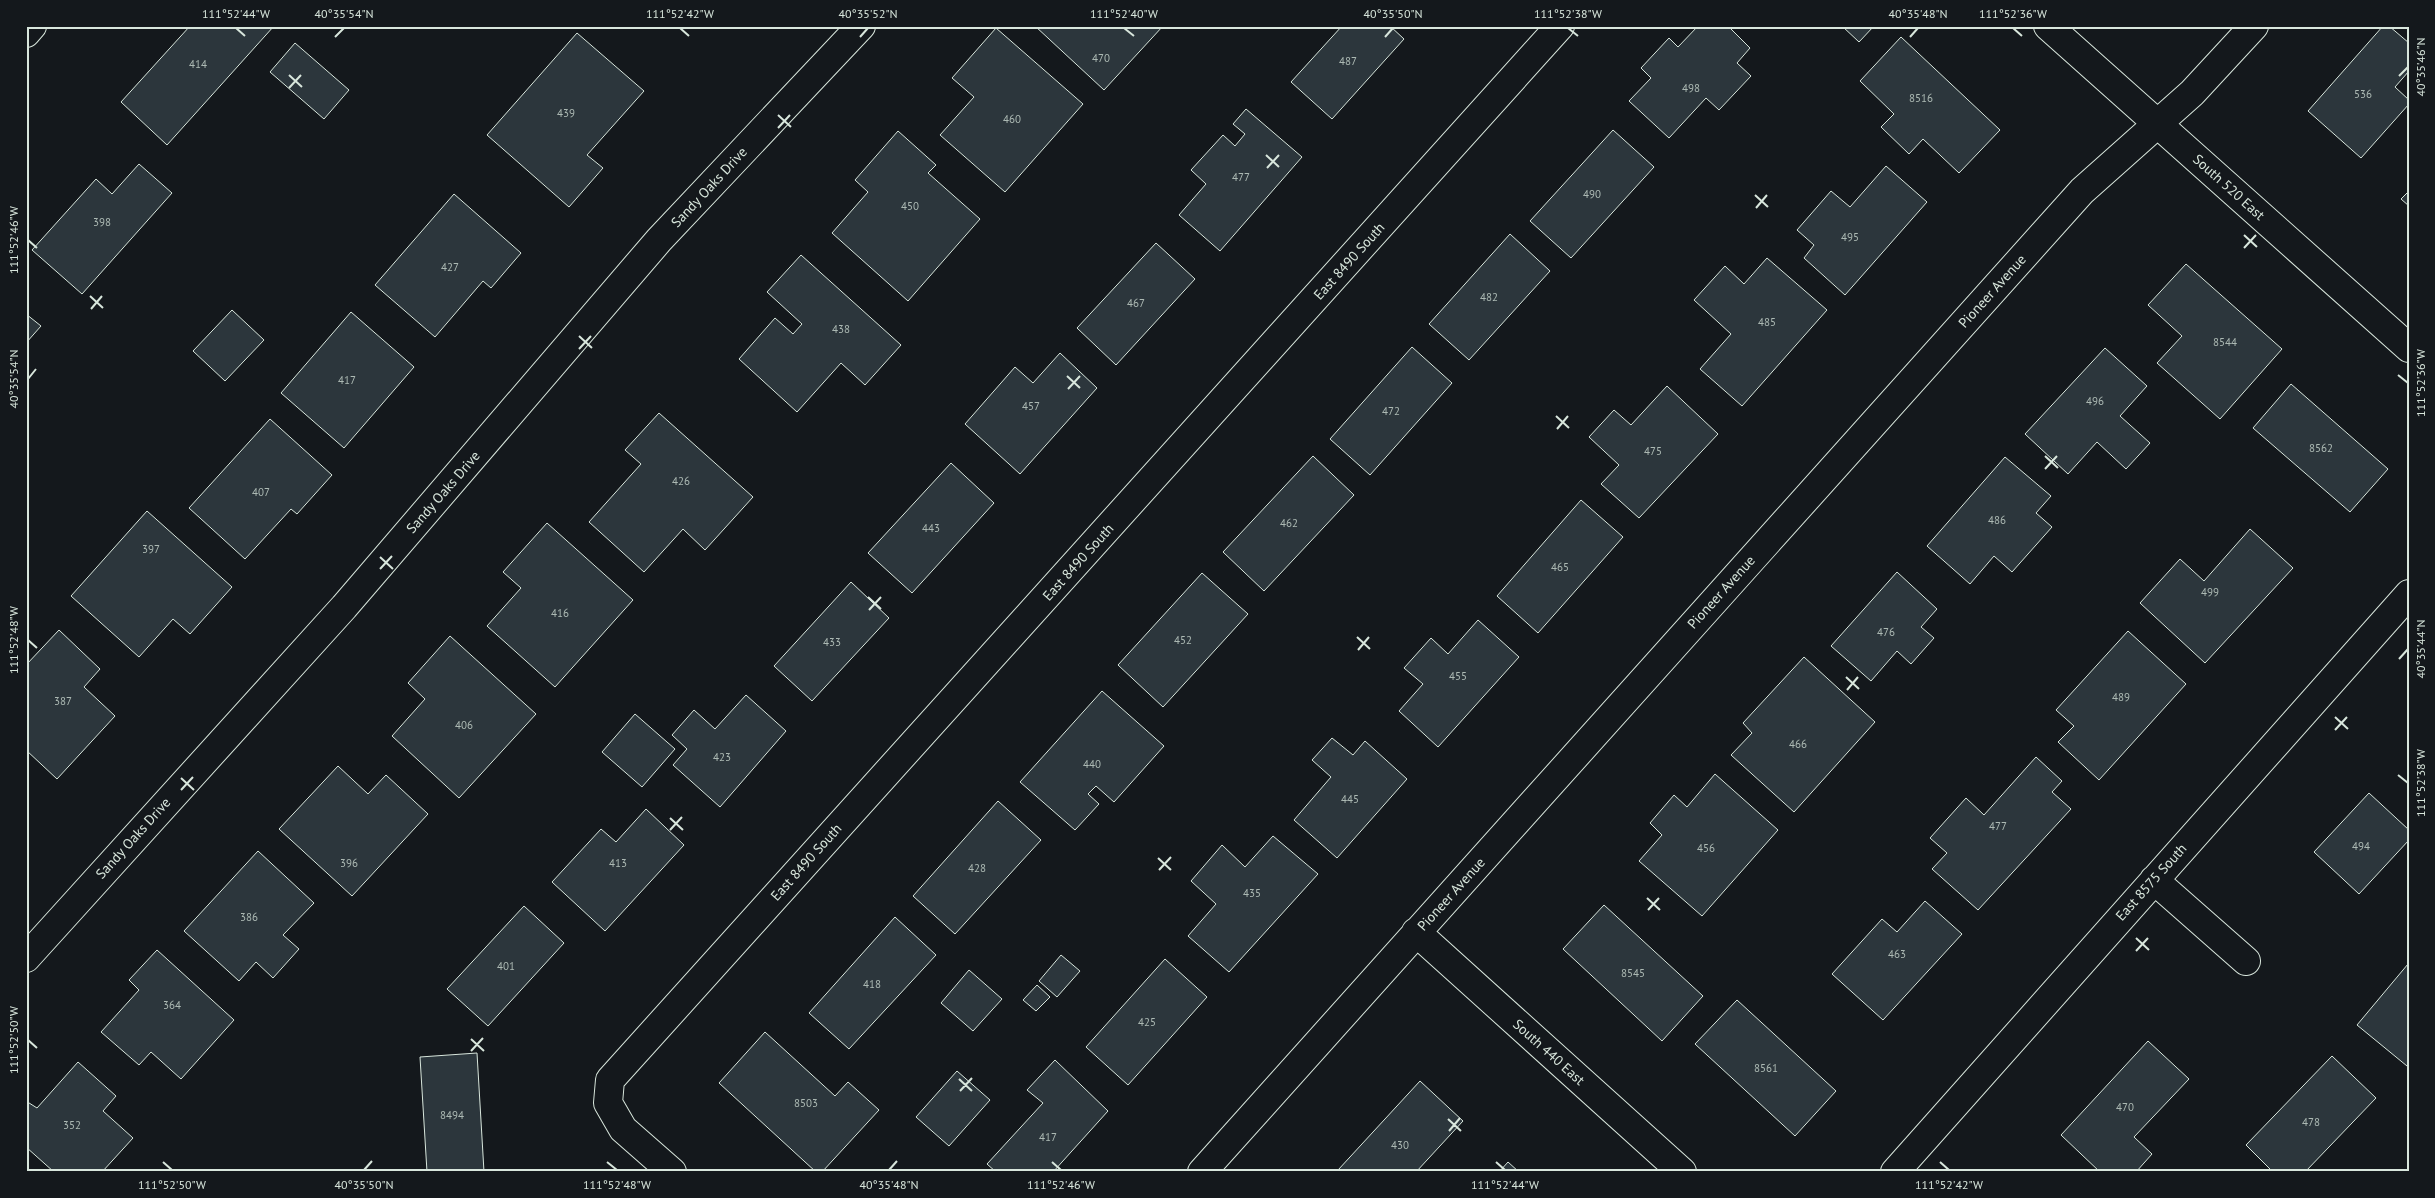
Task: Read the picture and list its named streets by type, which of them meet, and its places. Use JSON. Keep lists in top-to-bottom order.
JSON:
{
  "streets": {
    "street": [
      "Sandy Oaks Drive",
      "South 520 East",
      "East 8490 South",
      "Pioneer Avenue",
      "East 8575 South",
      "South 440 East"
    ]
  },
  "crossings": [
    ["South 520 East", "Pioneer Avenue"],
    ["Pioneer Avenue", "South 440 East"]
  ],
  "house_numbers": [
    "470",
    "487",
    "414",
    "498",
    "536",
    "8516",
    "439",
    "460",
    "477",
    "490",
    "450",
    "398",
    "495",
    "427",
    "482",
    "467",
    "485",
    "438",
    "8544",
    "417",
    "496",
    "457",
    "472",
    "8562",
    "475",
    "426",
    "407",
    "486",
    "462",
    "443",
    "397",
    "465",
    "499",
    "416",
    "476",
    "452",
    "433",
    "455",
    "489",
    "387",
    "406",
    "466",
    "423",
    "440",
    "445",
    "477",
    "494",
    "456",
    "396",
    "413",
    "428",
    "435",
    "386",
    "463",
    "401",
    "8545",
    "418",
    "364",
    "425",
    "8561",
    "8503",
    "470",
    "8494",
    "478",
    "352",
    "417",
    "430"
  ],
  "coordinates": [
    "111°52'44\"W",
    "40°35'54\"N",
    "111°52'42\"W",
    "40°35'52\"N",
    "111°52'40\"W",
    "40°35'50\"N",
    "111°52'38\"W",
    "40°35'48\"N",
    "111°52'36\"W",
    "40°35'46\"N",
    "111°52'46\"W",
    "111°52'48\"W",
    "40°35'44\"N",
    "111°52'50\"W"
  ]
}
